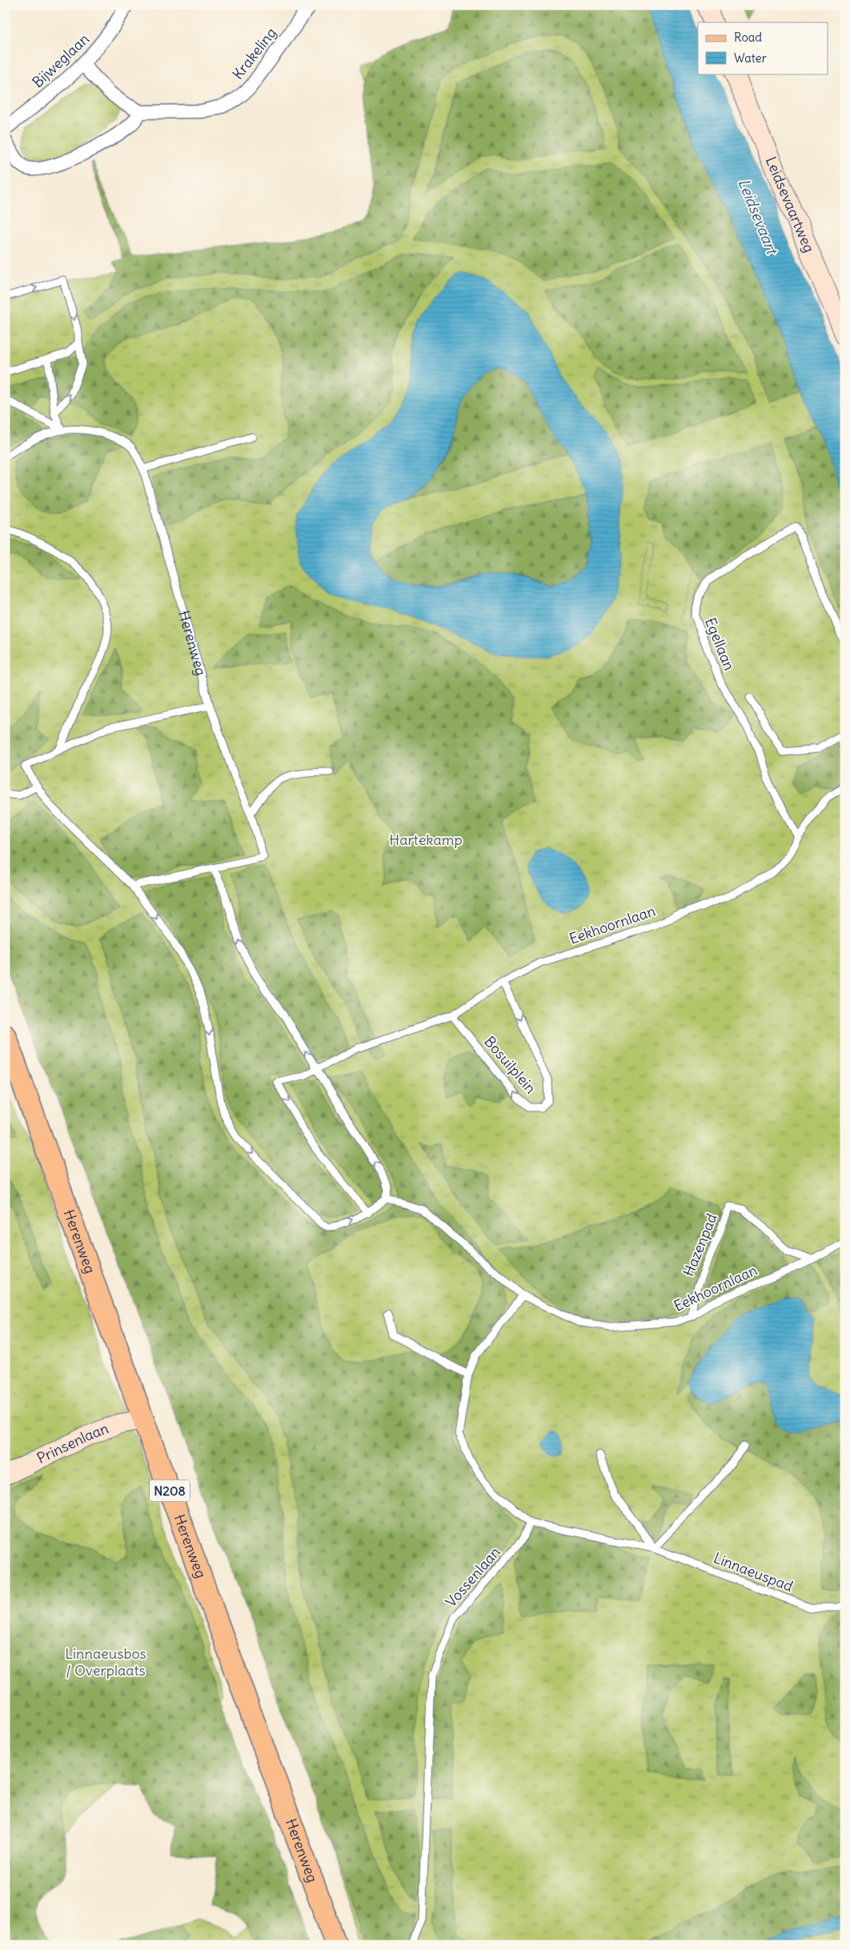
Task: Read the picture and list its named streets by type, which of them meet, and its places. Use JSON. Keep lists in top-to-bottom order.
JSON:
{
  "streets": {
    "main road": ["Herenweg", "N208"],
    "street": [
      "Krakeling",
      "Bijweglaan",
      "Leidsevaartweg",
      "Prinsenlaan"
    ],
    "lane": [
      "Egellaan",
      "Eekhoornlaan",
      "Bosuilplein",
      "Hazenpad",
      "Linnaeuspad",
      "Vossenlaan"
    ]
  },
  "crossings": [
    ["Krakeling", "Bijweglaan"],
    ["Herenweg", "Prinsenlaan"],
    ["Egellaan", "Eekhoornlaan"],
    ["Eekhoornlaan", "Bosuilplein"],
    ["Eekhoornlaan", "Hazenpad"],
    ["Linnaeuspad", "Vossenlaan"]
  ],
  "water": ["Leidsevaart"],
  "parks": ["Hartekamp", "Linnaeusbos / Overplaats"],
  "legend": ["Road", "Water"]
}
